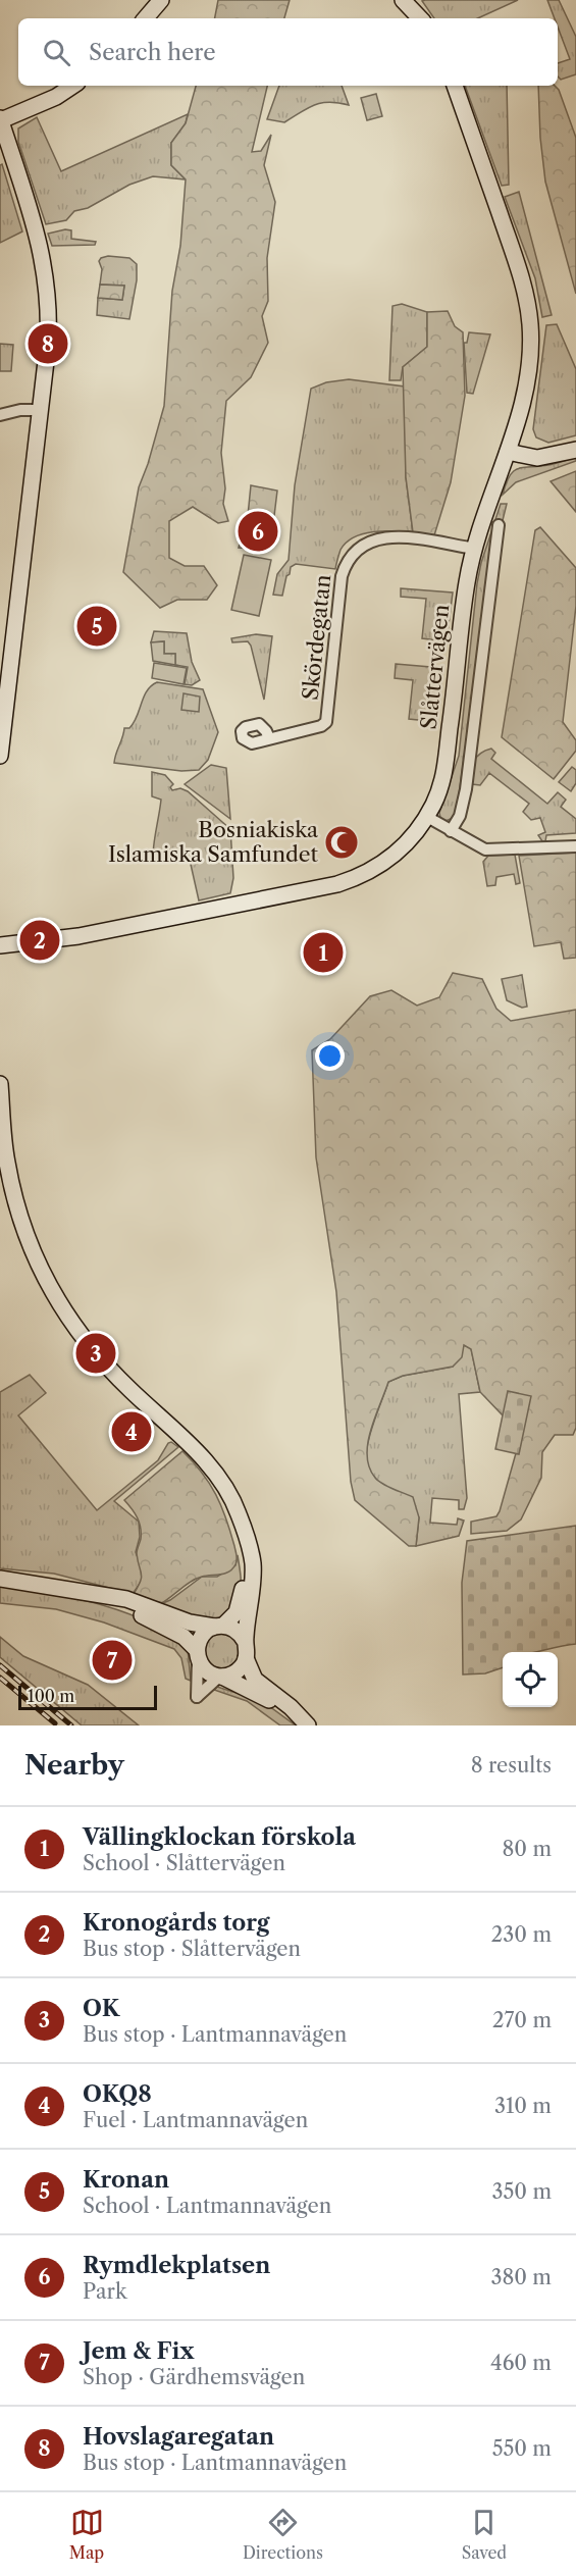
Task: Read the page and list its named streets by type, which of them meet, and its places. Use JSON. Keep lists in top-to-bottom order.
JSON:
{
  "streets": {
    "street": ["Skördegatan", "Slåttervägen"]
  },
  "crossings": [
    ["Skördegatan", "Slåttervägen"]
  ],
  "places": {
    "mosque": ["Bosniakiska Islamiska Samfundet"]
  },
  "scale_bar": "100 m",
  "page": {
    "search": "Search here",
    "pins": [
      "8",
      "6",
      "5",
      "2",
      "1",
      "3",
      "4",
      "7"
    ],
    "scale": "100 m",
    "heading": ["Nearby", "8 results"],
    "list": [
      {
        "mark": "1",
        "name": "Vällingklockan förskola",
        "note": "School · Slåttervägen",
        "value": "80 m"
      },
      {
        "mark": "2",
        "name": "Kronogårds torg",
        "note": "Bus stop · Slåttervägen",
        "value": "230 m"
      },
      {
        "mark": "3",
        "name": "OK",
        "note": "Bus stop · Lantmannavägen",
        "value": "270 m"
      },
      {
        "mark": "4",
        "name": "OKQ8",
        "note": "Fuel · Lantmannavägen",
        "value": "310 m"
      },
      {
        "mark": "5",
        "name": "Kronan",
        "note": "School · Lantmannavägen",
        "value": "350 m"
      },
      {
        "mark": "6",
        "name": "Rymdlekplatsen",
        "note": "Park",
        "value": "380 m"
      },
      {
        "mark": "7",
        "name": "Jem & Fix",
        "note": "Shop · Gärdhemsvägen",
        "value": "460 m"
      },
      {
        "mark": "8",
        "name": "Hovslagaregatan",
        "note": "Bus stop · Lantmannavägen",
        "value": "550 m"
      }
    ],
    "nav": ["Map", "Directions", "Saved"]
  }
}
